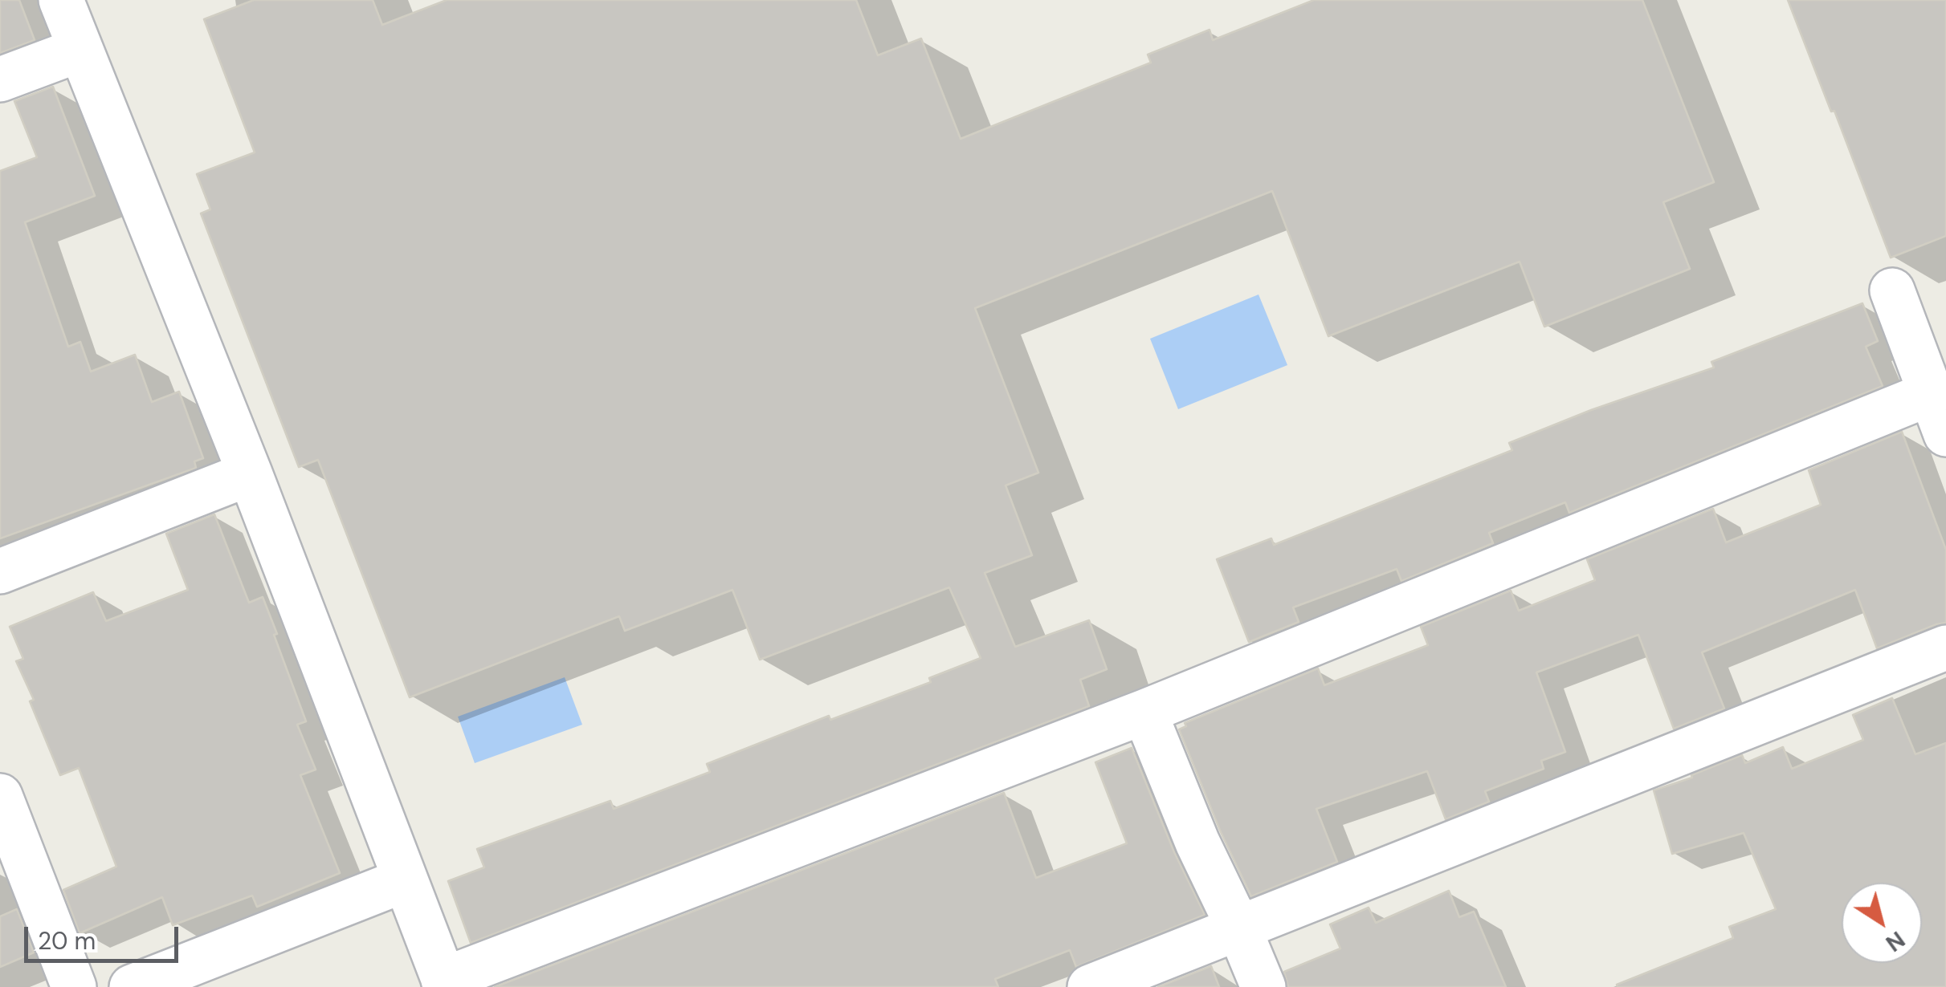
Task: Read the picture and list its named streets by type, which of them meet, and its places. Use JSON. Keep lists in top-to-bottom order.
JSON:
{
  "scale_bar": "20 m",
  "north": "bottom right"
}
